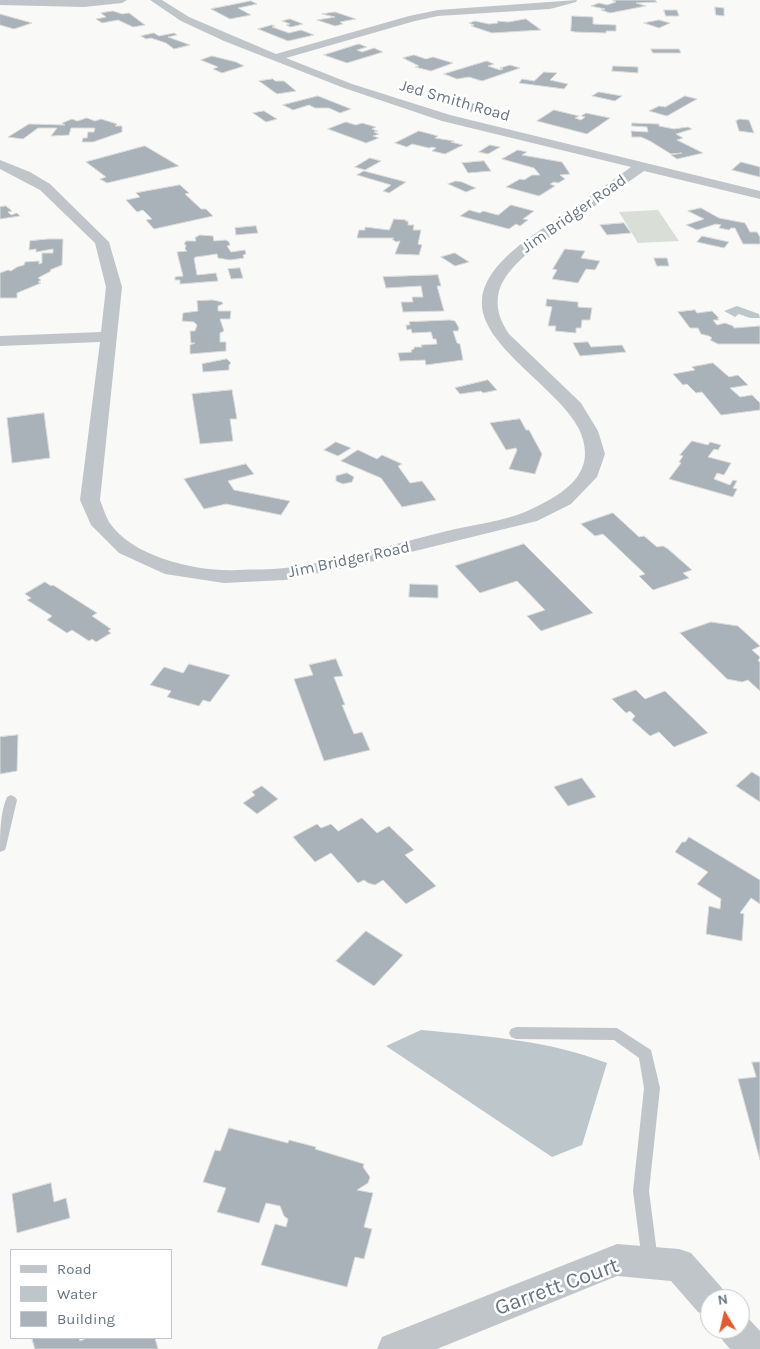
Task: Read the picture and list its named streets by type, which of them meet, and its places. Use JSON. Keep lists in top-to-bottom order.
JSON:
{
  "streets": {
    "street": ["Jed Smith Road", "Jim Bridger Road", "Garrett Court"]
  },
  "crossings": [
    ["Jed Smith Road", "Jim Bridger Road"]
  ],
  "legend": ["Road", "Water", "Building"],
  "north": "top"
}
